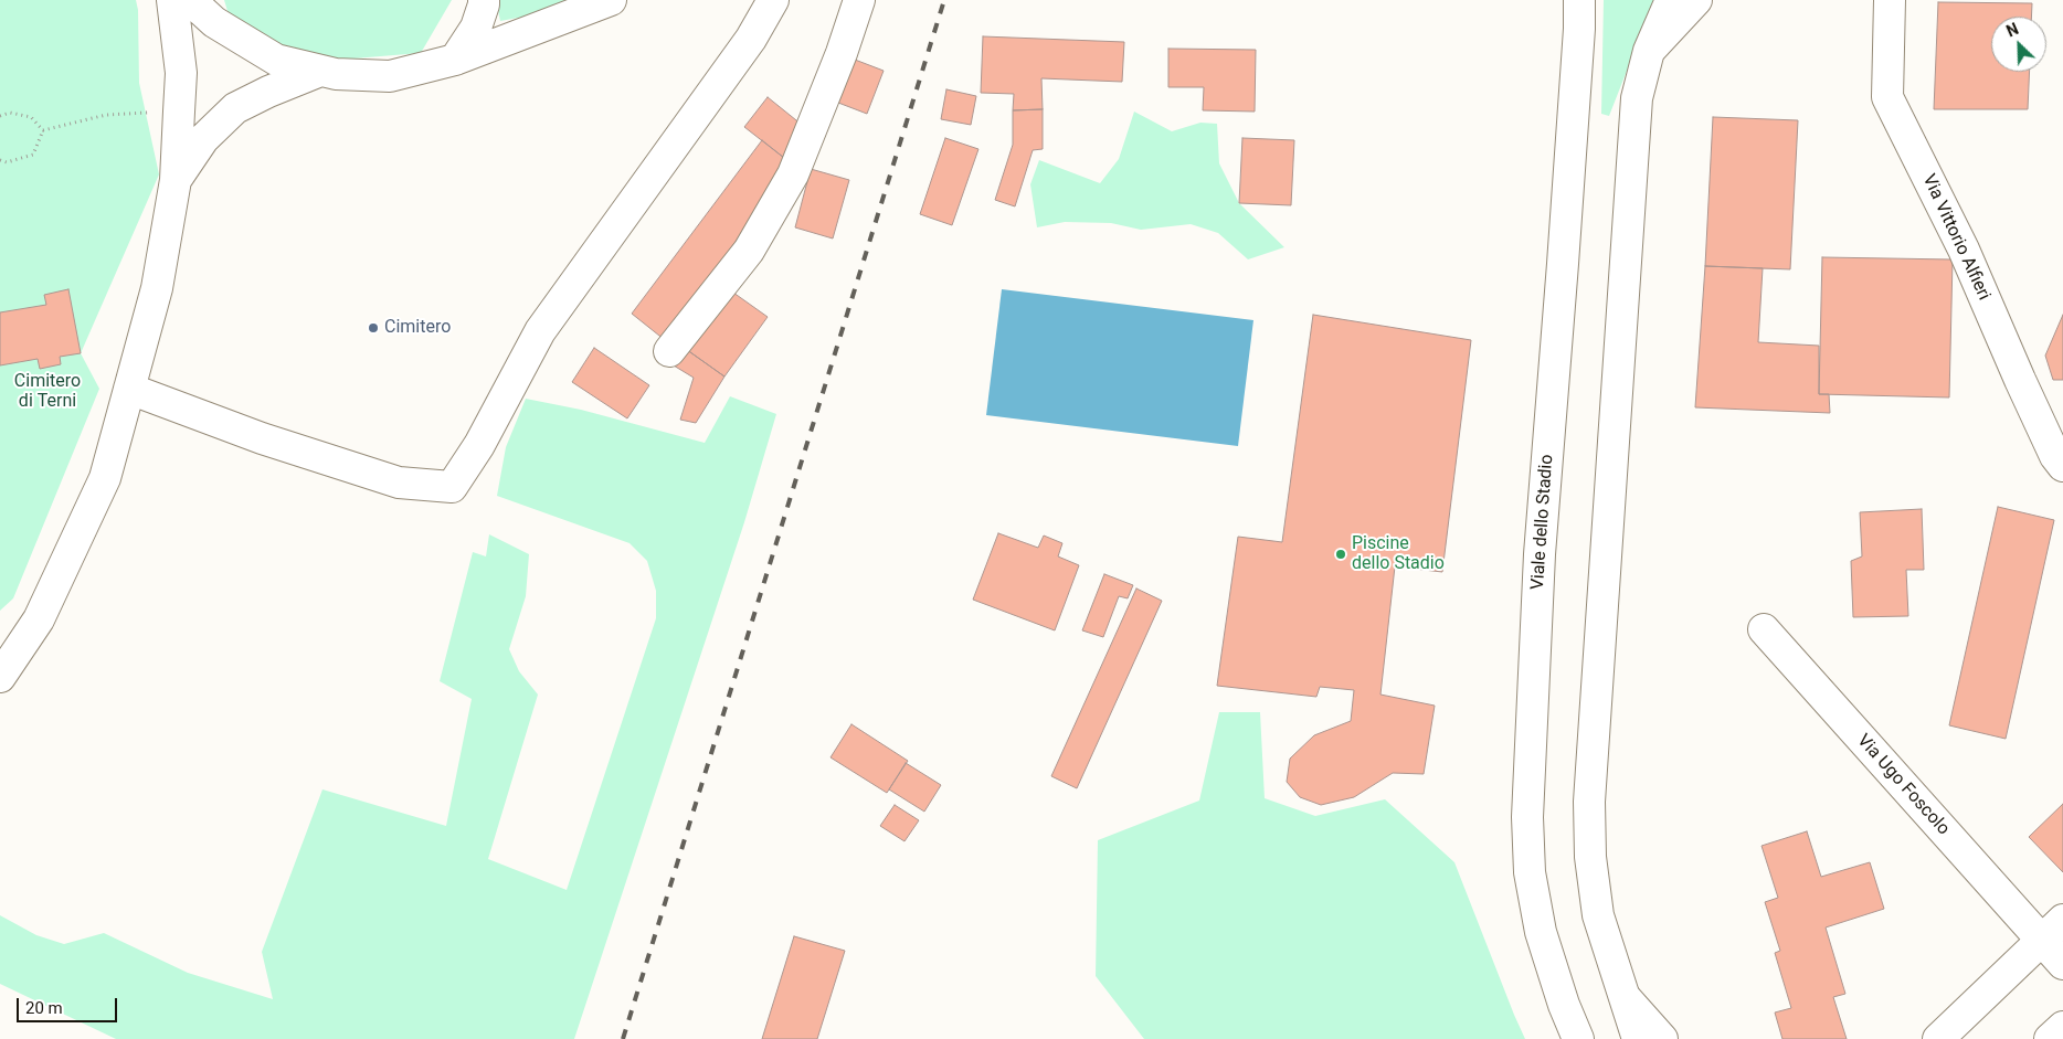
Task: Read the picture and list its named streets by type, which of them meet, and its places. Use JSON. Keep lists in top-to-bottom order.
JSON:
{
  "streets": {
    "street": ["Via Vittorio Alfieri", "Viale dello Stadio", "Via Ugo Foscolo"]
  },
  "parks": ["Cimitero di Terni"],
  "places": ["Cimitero", "Piscine dello Stadio"],
  "scale_bar": "20 m",
  "north": "top left"
}
